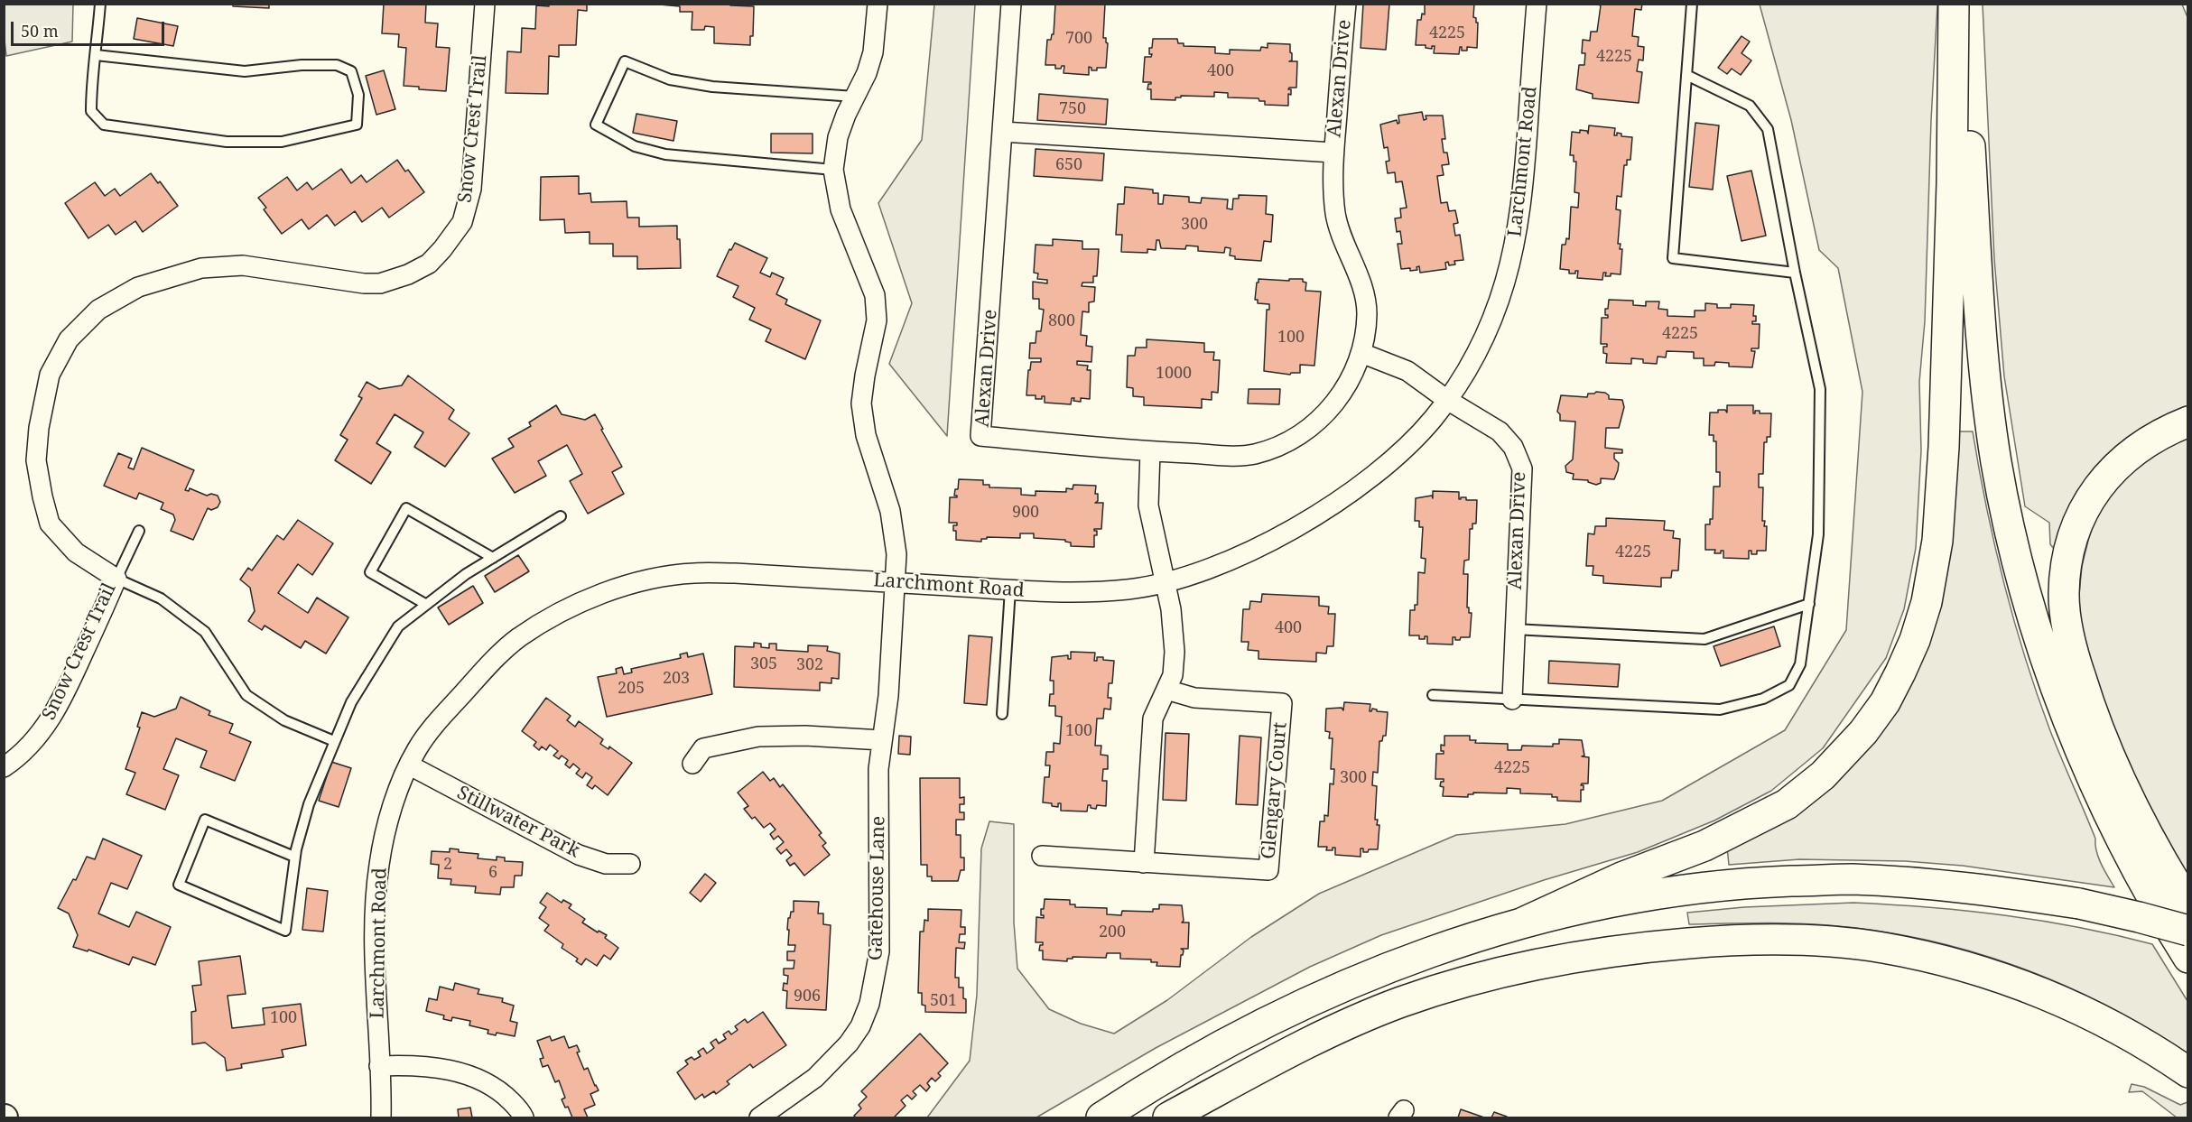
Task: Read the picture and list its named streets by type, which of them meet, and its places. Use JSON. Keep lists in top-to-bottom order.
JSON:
{
  "streets": {
    "street": [
      "Alexan Drive",
      "Snow Crest Trail",
      "Larchmont Road",
      "Glengary Court",
      "Stillwater Park",
      "Gatehouse Lane"
    ]
  },
  "crossings": [
    ["Alexan Drive", "Larchmont Road"],
    ["Larchmont Road", "Stillwater Park"],
    ["Larchmont Road", "Gatehouse Lane"]
  ],
  "house_numbers": [
    "4225",
    "700",
    "4225",
    "400",
    "750",
    "650",
    "300",
    "800",
    "4225",
    "100",
    "1000",
    "900",
    "4225",
    "400",
    "305",
    "302",
    "203",
    "205",
    "100",
    "4225",
    "300",
    "2",
    "6",
    "200",
    "906",
    "501",
    "100"
  ],
  "scale_bar": "50 m"
}
